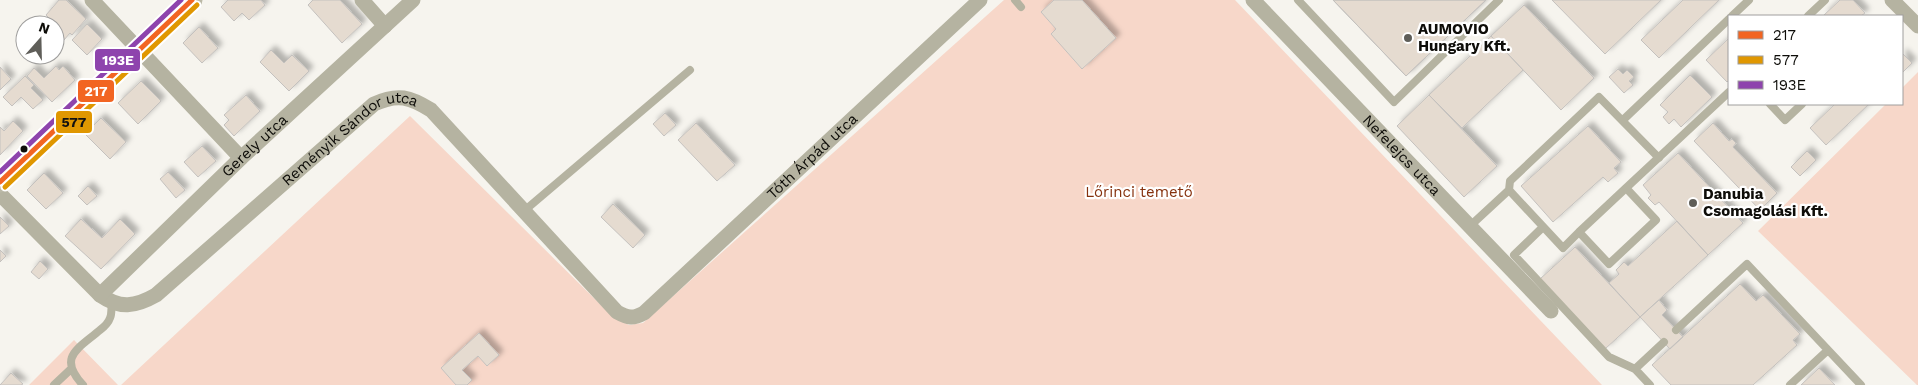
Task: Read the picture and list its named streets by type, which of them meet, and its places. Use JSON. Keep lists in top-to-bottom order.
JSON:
{
  "streets": {
    "street": [
      "Gerely utca",
      "Reményik Sándor utca",
      "Nefelejcs utca",
      "Tóth Árpád utca"
    ]
  },
  "crossings": [
    ["Gerely utca", "Reményik Sándor utca"],
    ["Reményik Sándor utca", "Tóth Árpád utca"]
  ],
  "parks": ["Lőrinci temető"],
  "places": ["AUMOVIO Hungary Kft.", "Danubia Csomagolási Kft."],
  "lines": ["transit line 217", "transit line 193E", "transit line 577"],
  "legend": ["217", "577", "193E"],
  "north": "top"
}
